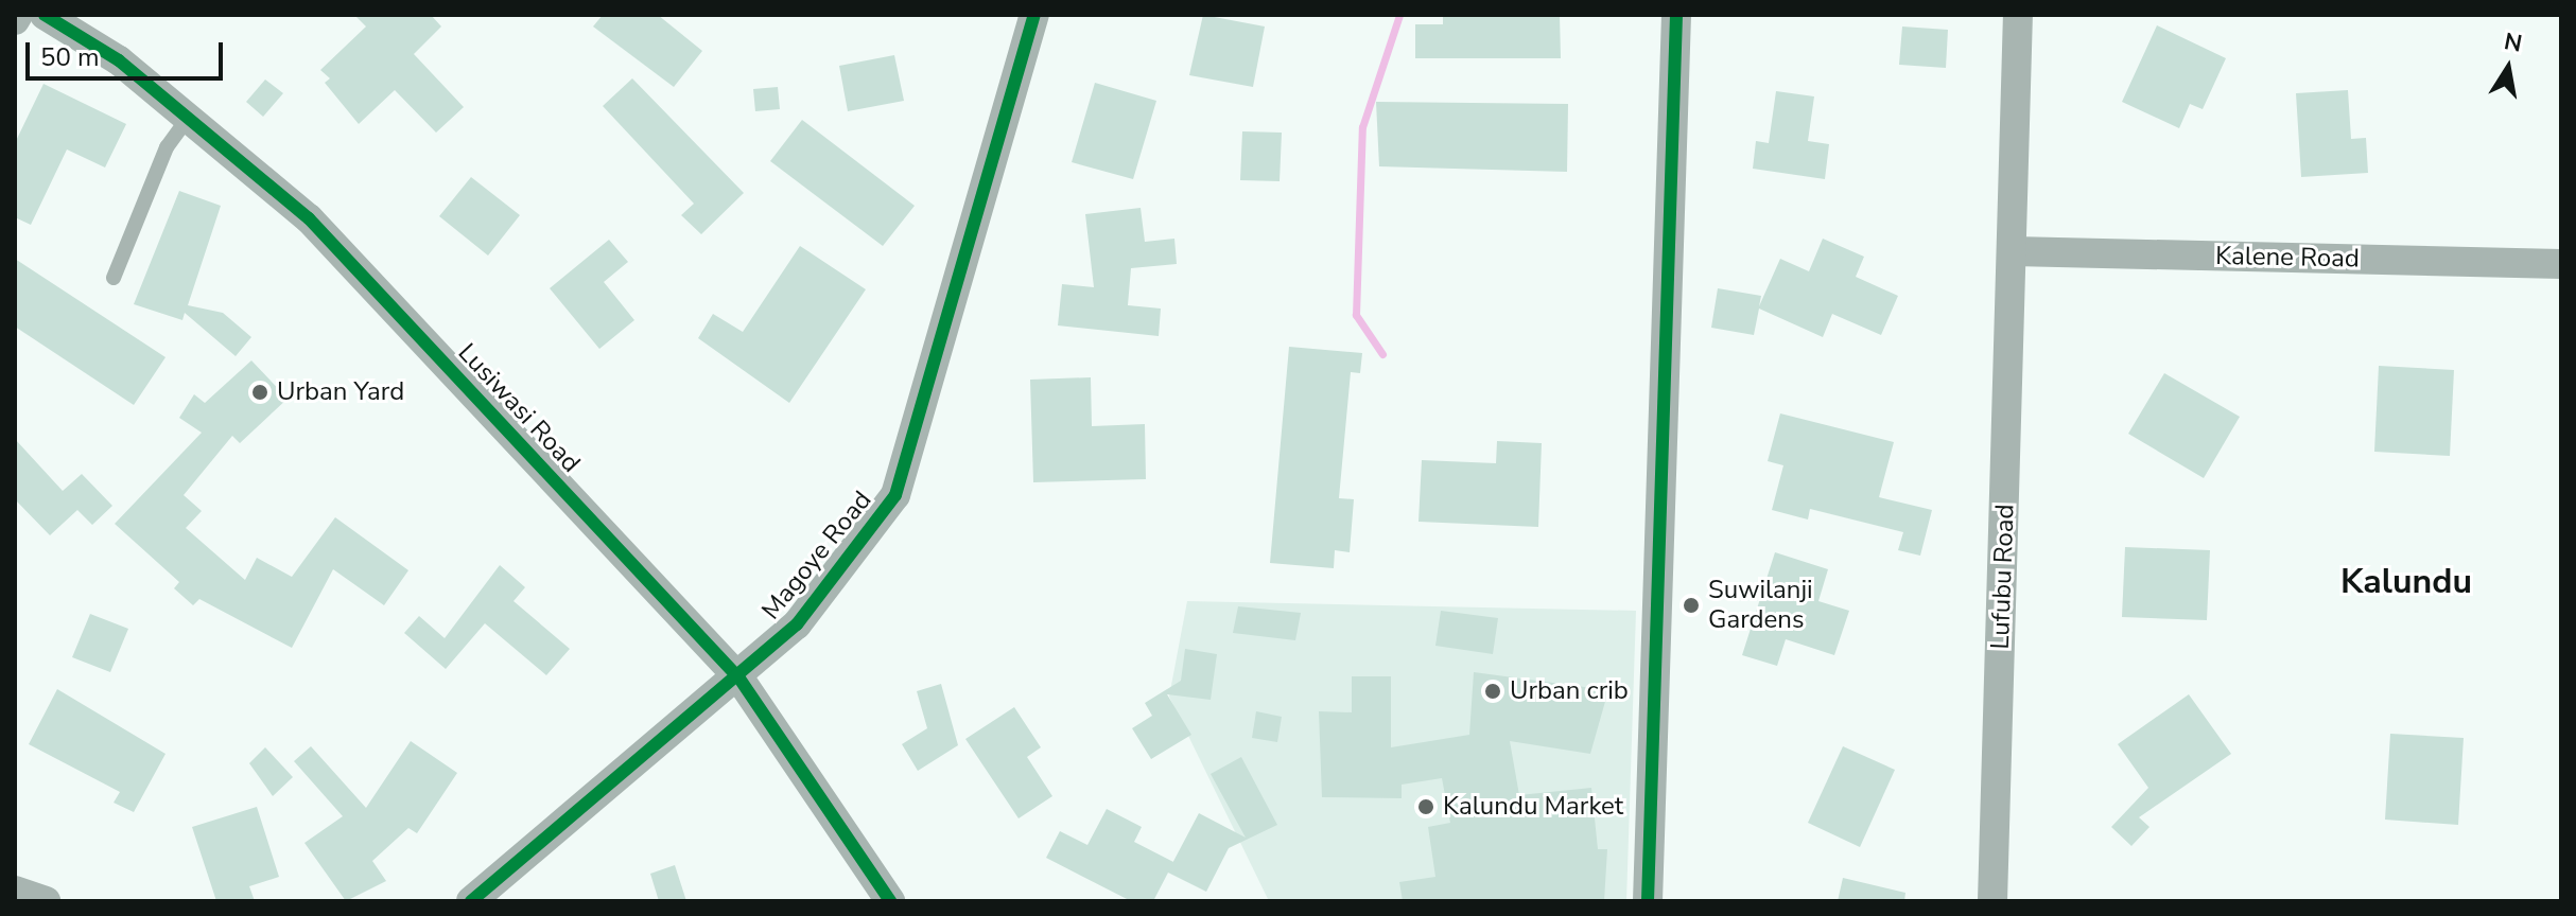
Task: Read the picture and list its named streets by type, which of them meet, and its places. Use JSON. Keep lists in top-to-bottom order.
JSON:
{
  "streets": {
    "street": [
      "Kalene Road",
      "Lusiwasi Road",
      "Magoye Road",
      "Lufubu Road"
    ]
  },
  "crossings": [
    ["Kalene Road", "Lufubu Road"],
    ["Lusiwasi Road", "Magoye Road"]
  ],
  "districts": ["Kalundu"],
  "places": [
    "Urban Yard",
    "Suwilanji Gardens",
    "Urban crib",
    "Kalundu Market"
  ],
  "scale_bar": "50 m",
  "north": "top"
}
